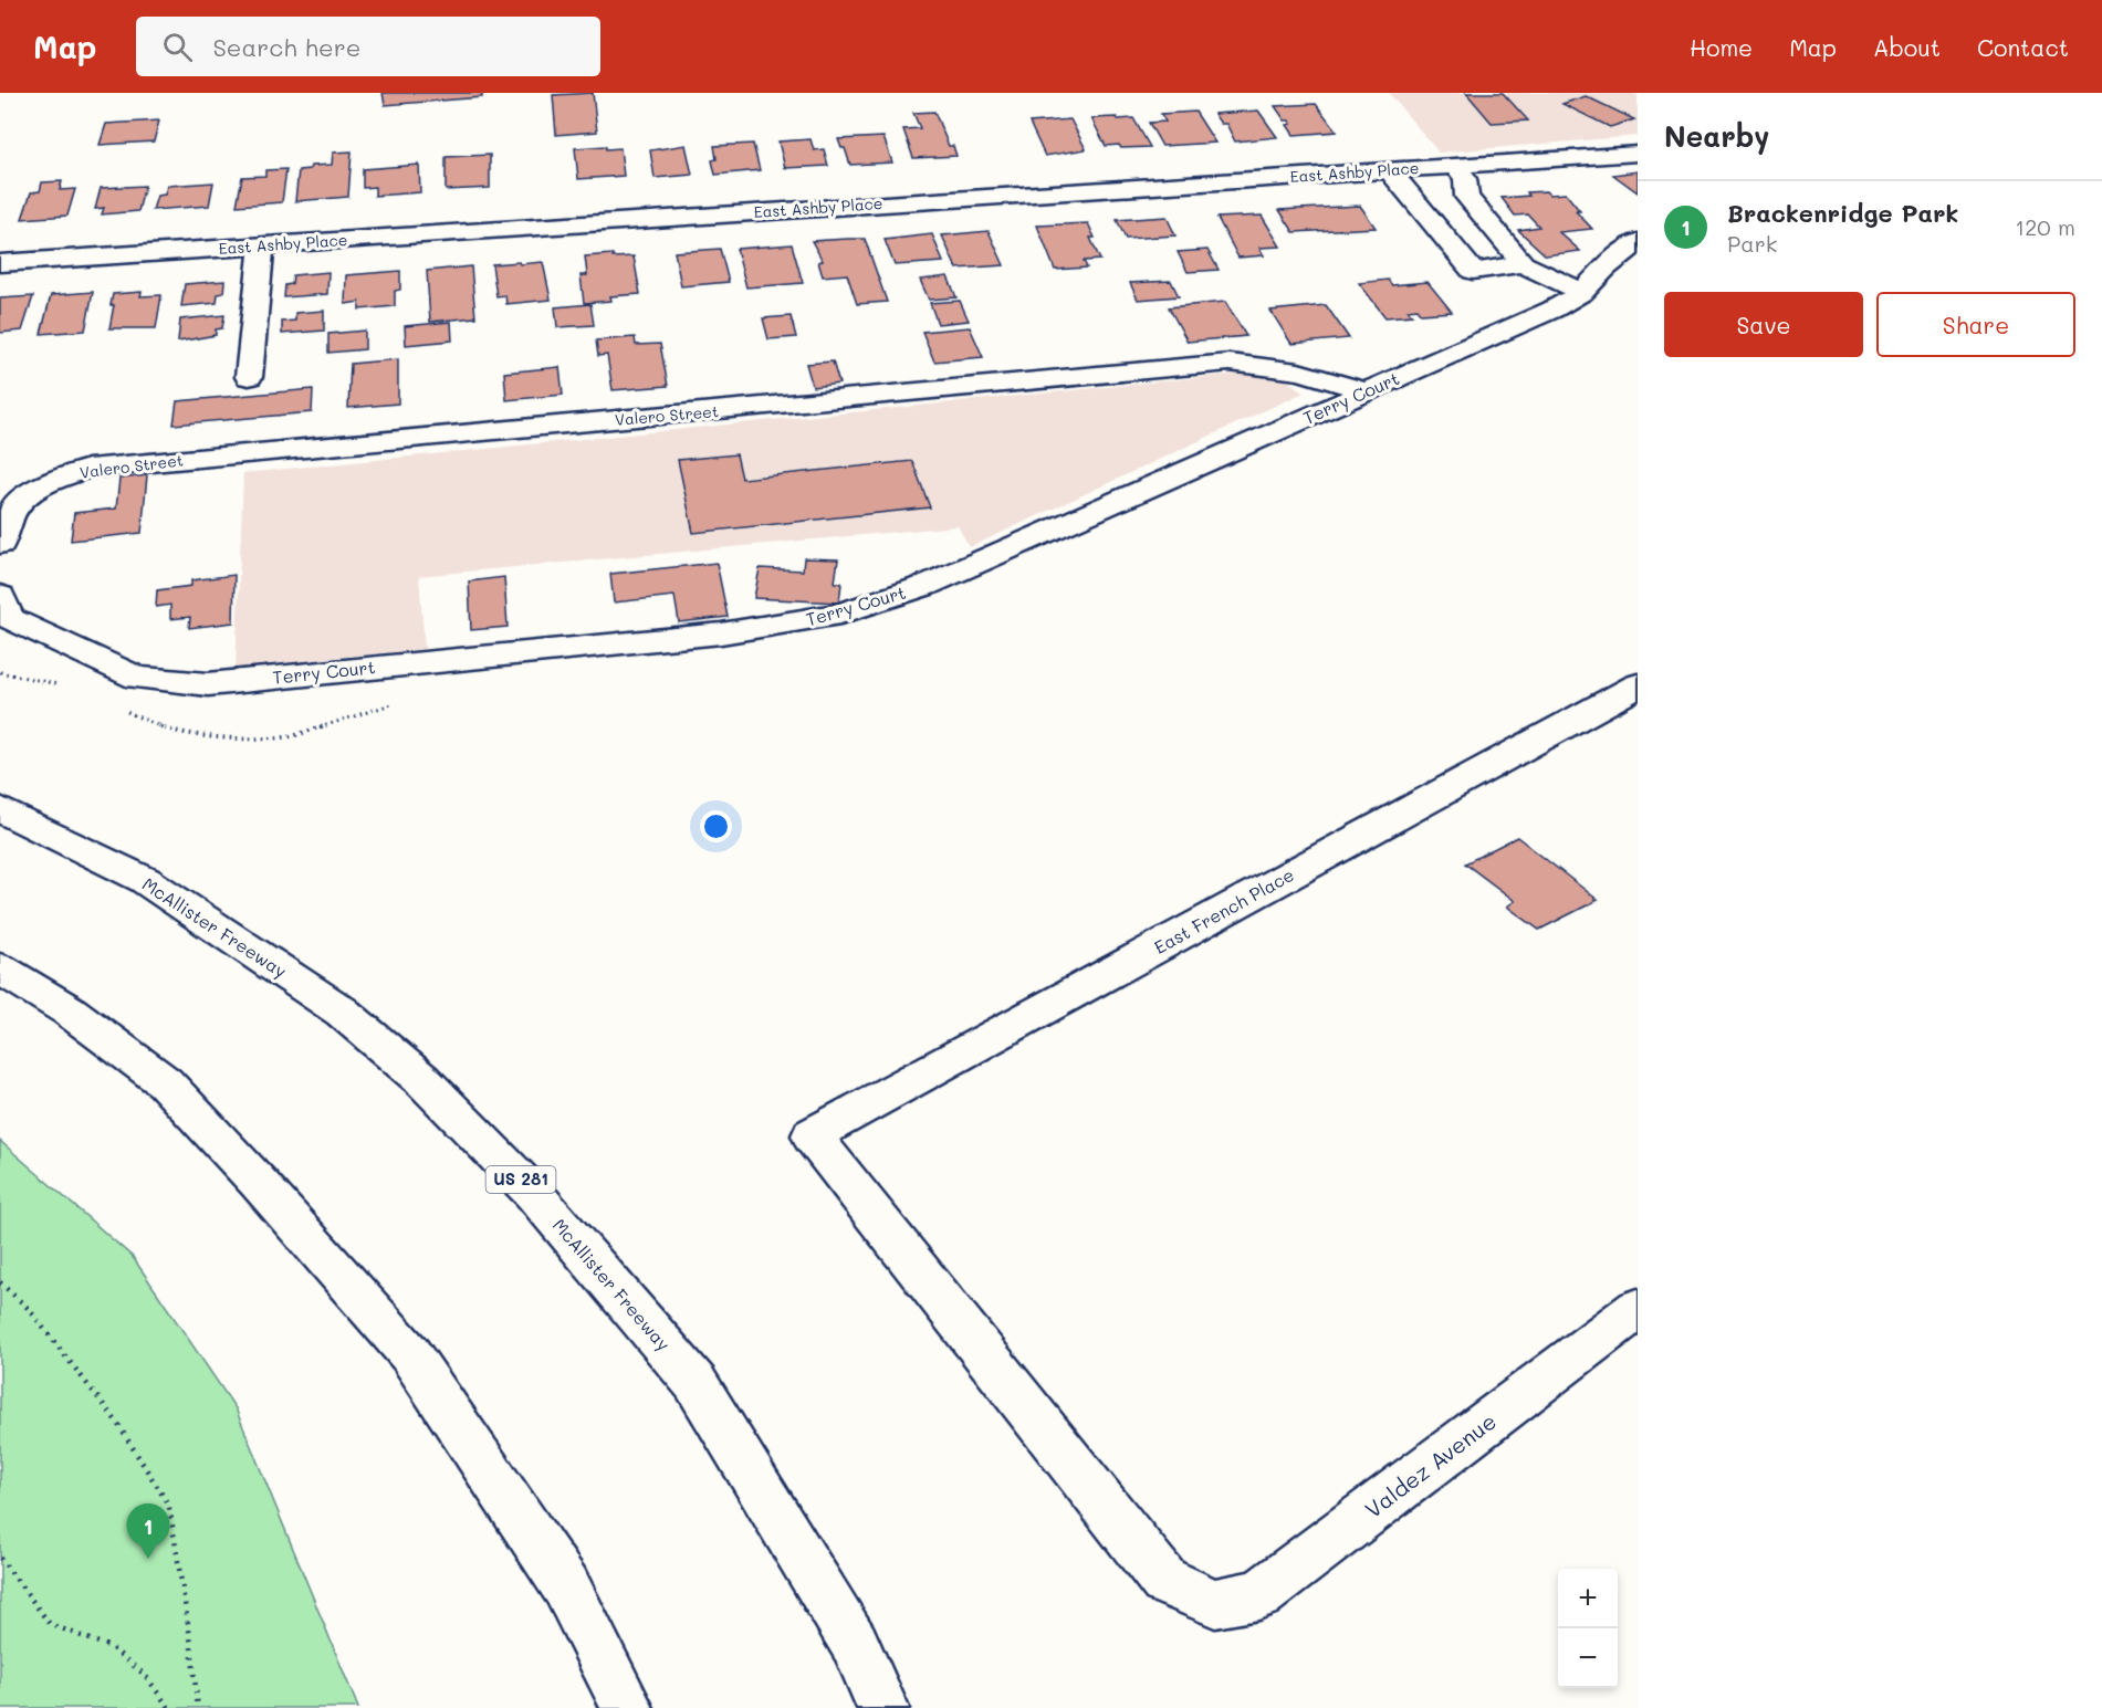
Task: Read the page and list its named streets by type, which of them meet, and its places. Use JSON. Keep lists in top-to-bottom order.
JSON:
{
  "streets": {
    "main road": [
      "East Ashby Place",
      "Terry Court",
      "Valero Street",
      "East French Place",
      "McAllister Freeway",
      "US 281",
      "Valdez Avenue"
    ]
  },
  "crossings": [
    ["Terry Court", "Valero Street"],
    ["East French Place", "Valdez Avenue"]
  ],
  "page": {
    "header": "Map",
    "search": "Search here",
    "nav": [
      "Home",
      "Map",
      "About",
      "Contact"
    ],
    "heading": "Nearby",
    "list": [
      {
        "mark": "1",
        "name": "Brackenridge Park",
        "note": "Park",
        "value": "120 m"
      }
    ],
    "buttons": ["Save", "Share"],
    "pins": "1",
    "map_buttons": ["+", "−"]
  }
}
